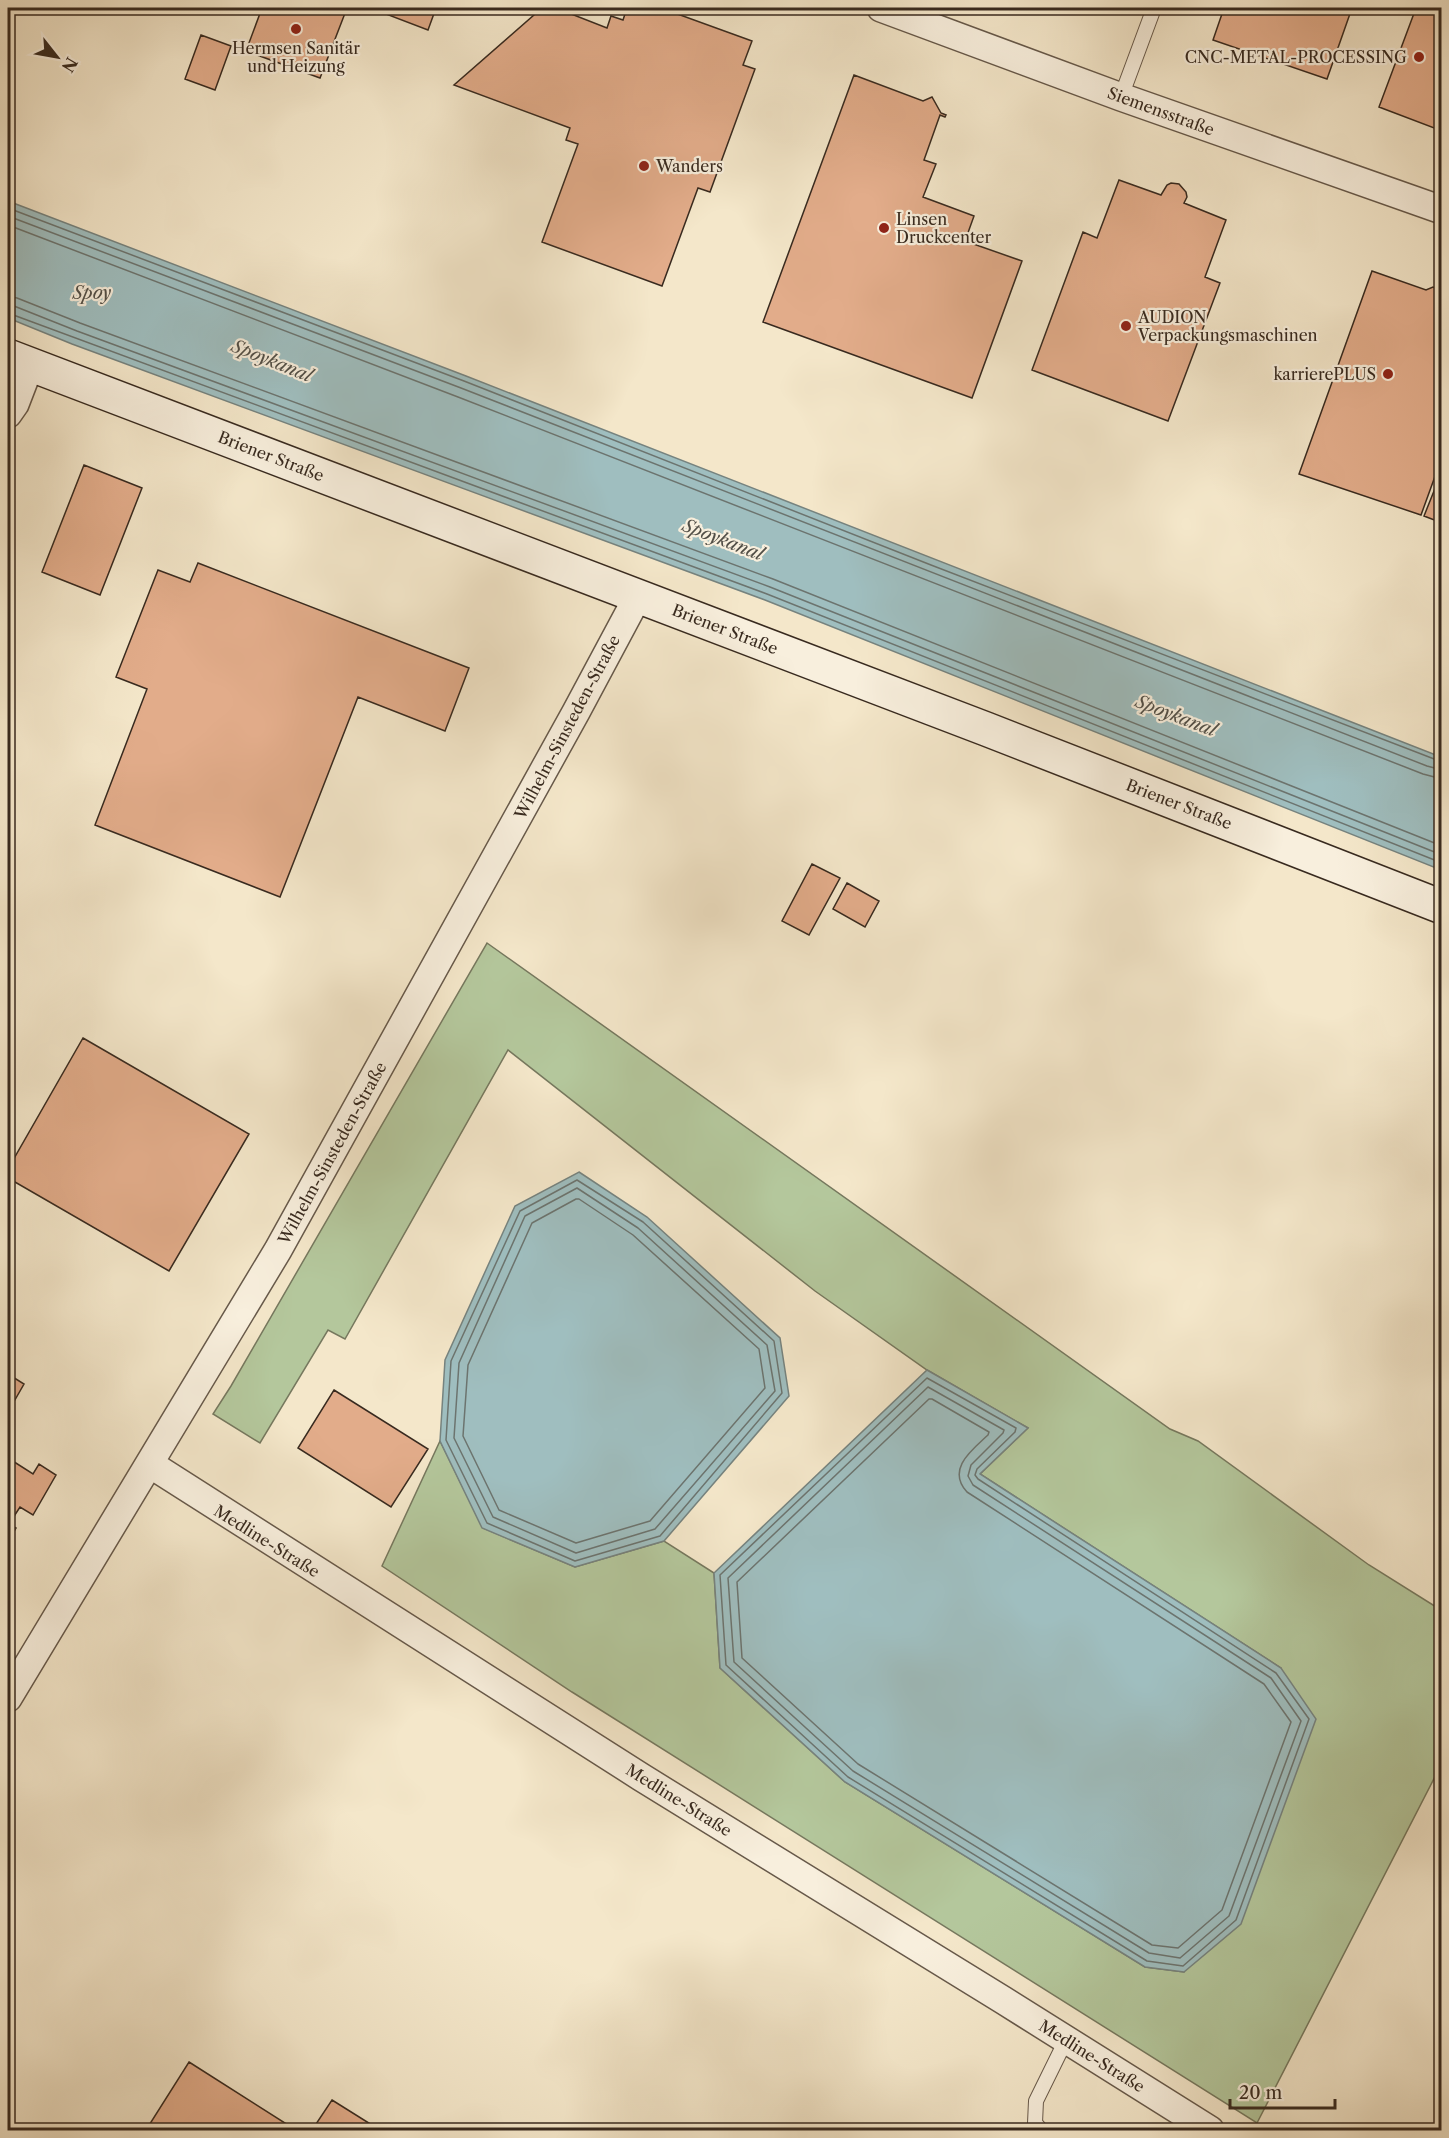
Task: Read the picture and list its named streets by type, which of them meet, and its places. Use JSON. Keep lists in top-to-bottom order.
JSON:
{
  "streets": {
    "street": [
      "Siemensstraße",
      "Briener Straße",
      "Wilhelm-Sinsteden-Straße",
      "Medline-Straße"
    ]
  },
  "crossings": [
    ["Briener Straße", "Wilhelm-Sinsteden-Straße"],
    ["Wilhelm-Sinsteden-Straße", "Medline-Straße"]
  ],
  "water": ["Spoy", "Spoykanal"],
  "places": [
    "Hermsen Sanitär und Heizung",
    "CNC-METAL-PROCESSING",
    "Wanders",
    "Linsen Druckcenter",
    "AUDION Verpackungsmaschinen",
    "karrierePLUS"
  ],
  "scale_bar": "20 m",
  "north": "bottom right"
}
